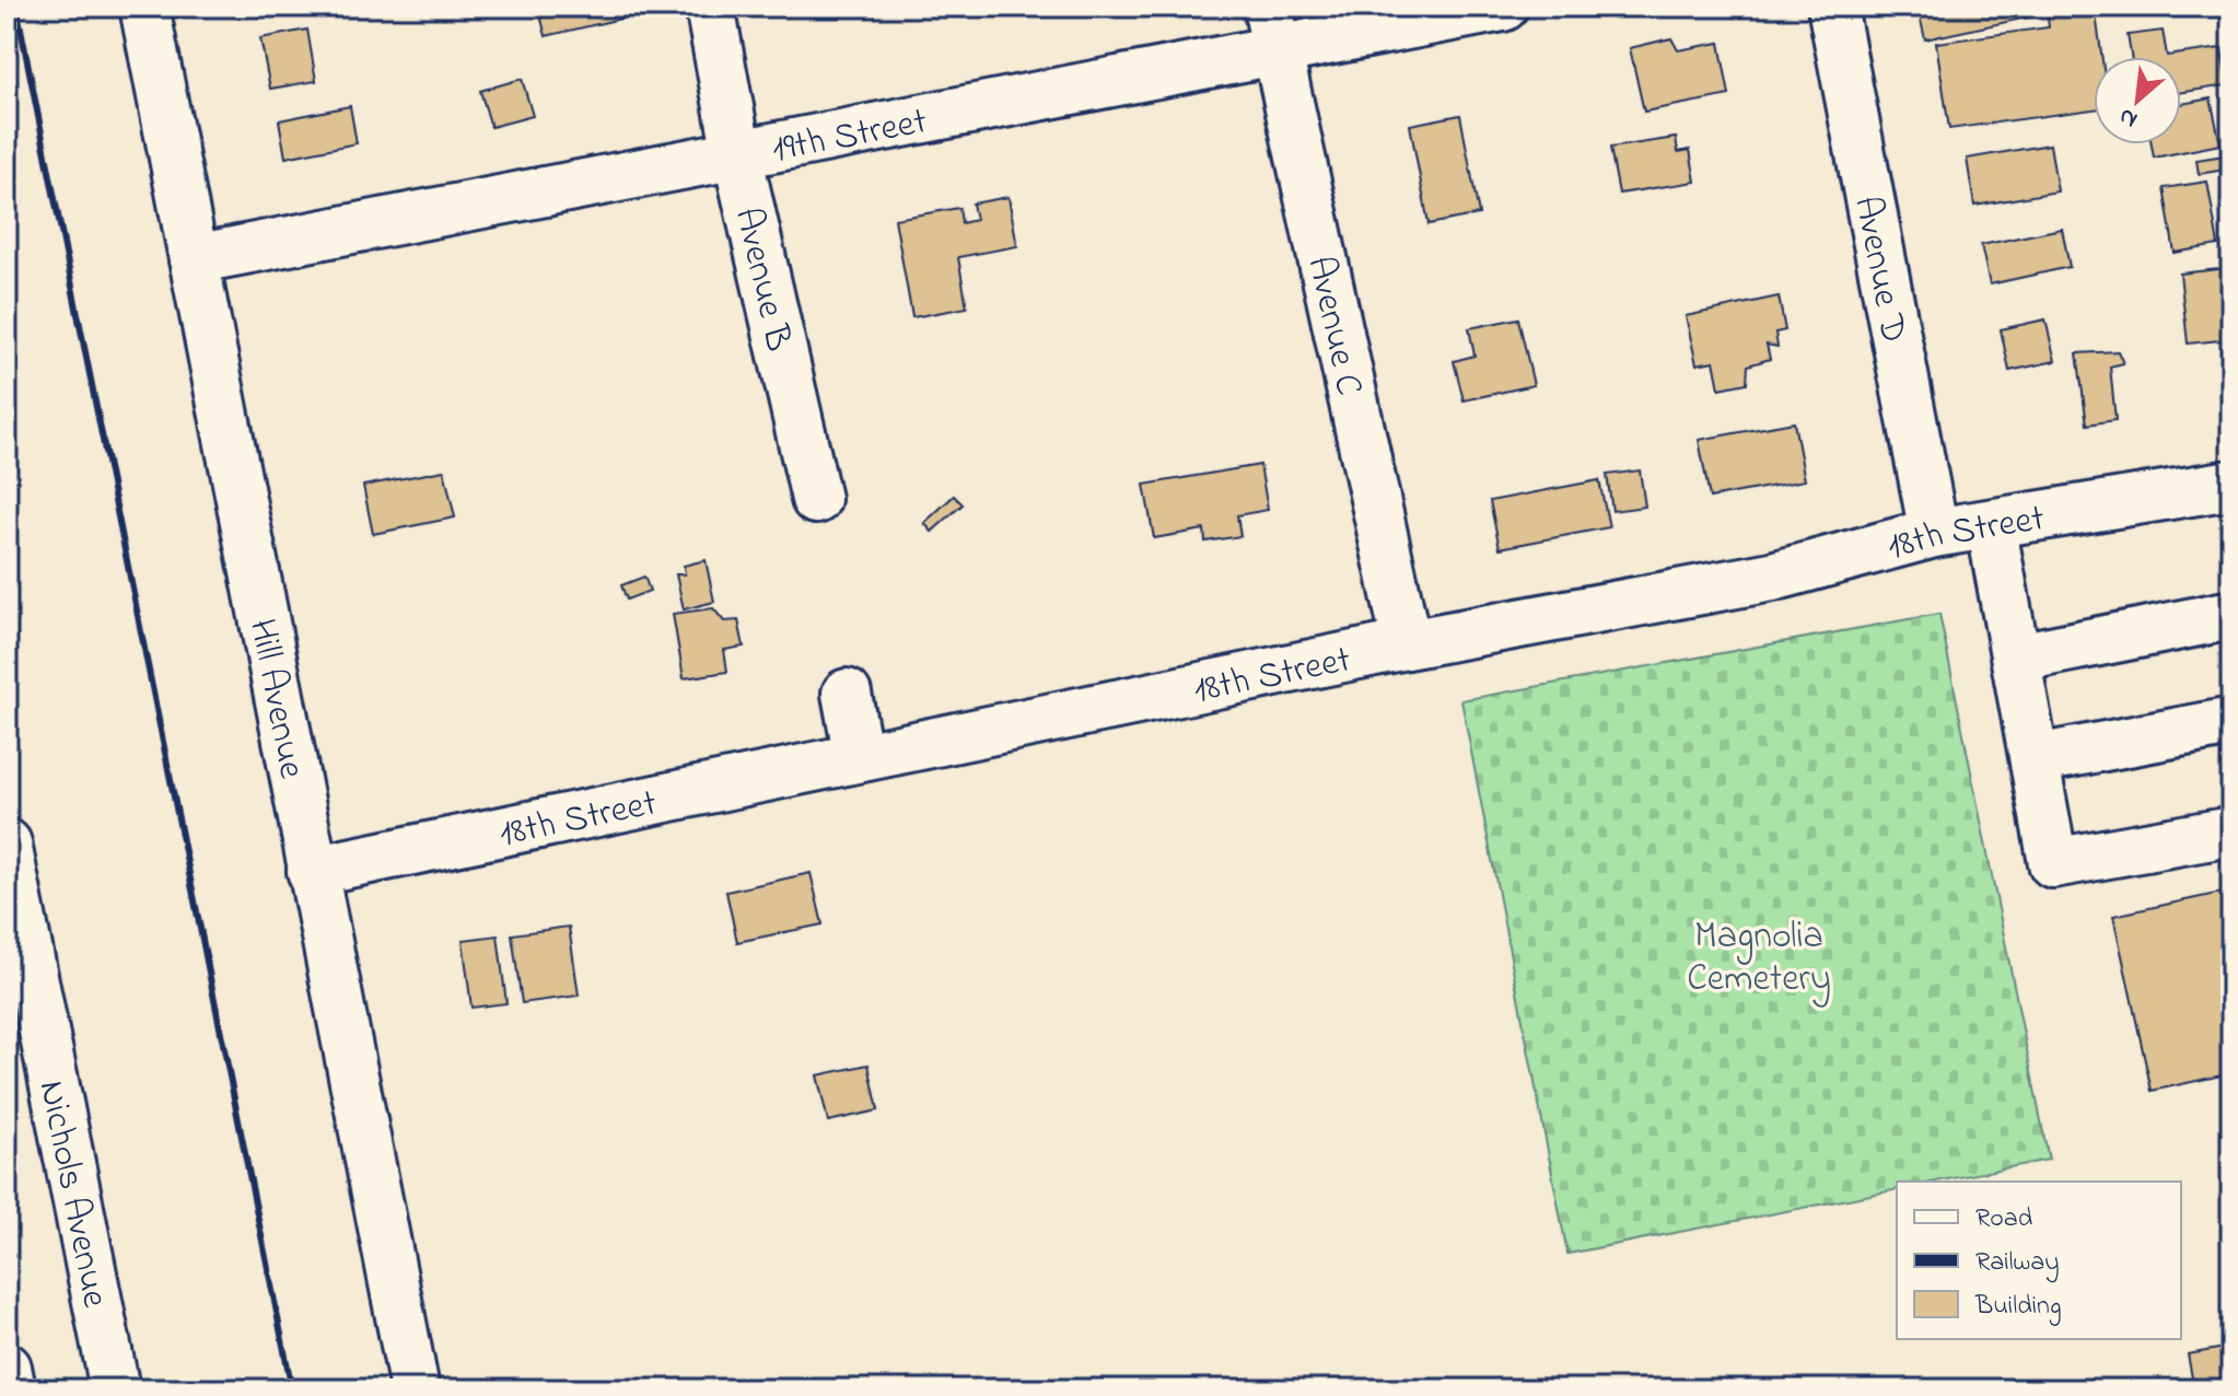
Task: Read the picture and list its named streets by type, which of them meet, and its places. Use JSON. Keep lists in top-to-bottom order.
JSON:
{
  "streets": {
    "street": [
      "19th Street",
      "Avenue D",
      "Avenue B",
      "Avenue C",
      "18th Street",
      "Hill Avenue",
      "Nichols Avenue"
    ]
  },
  "crossings": [
    ["19th Street", "Avenue B"],
    ["19th Street", "Avenue C"],
    ["19th Street", "Hill Avenue"],
    ["Avenue D", "18th Street"],
    ["Avenue C", "18th Street"],
    ["18th Street", "Hill Avenue"]
  ],
  "parks": ["Magnolia Cemetery"],
  "legend": ["Road", "Railway", "Building"],
  "north": "bottom left"
}
